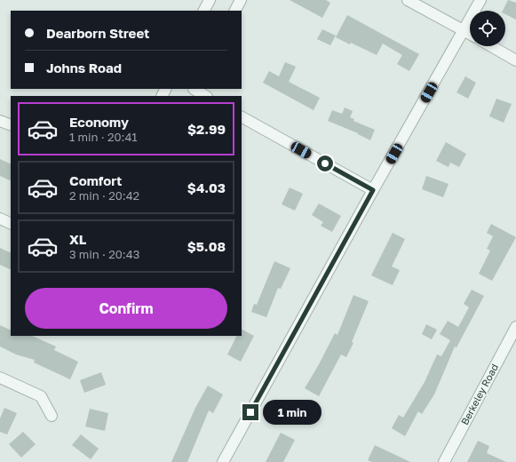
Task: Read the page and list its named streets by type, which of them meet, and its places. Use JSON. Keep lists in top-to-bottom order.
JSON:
{
  "streets": {
    "street": ["Berkeley Road"]
  },
  "page": {
    "banner": ["Dearborn Street", "Johns Road"],
    "list": [
      {
        "name": "Economy",
        "note": "1 min · 20:41",
        "value": "$2.99"
      },
      {
        "name": "Comfort",
        "note": "2 min · 20:42",
        "value": "$4.03"
      },
      {
        "name": "XL",
        "note": "3 min · 20:43",
        "value": "$5.08"
      }
    ],
    "buttons": "Confirm",
    "bubble": "1 min"
  }
}
